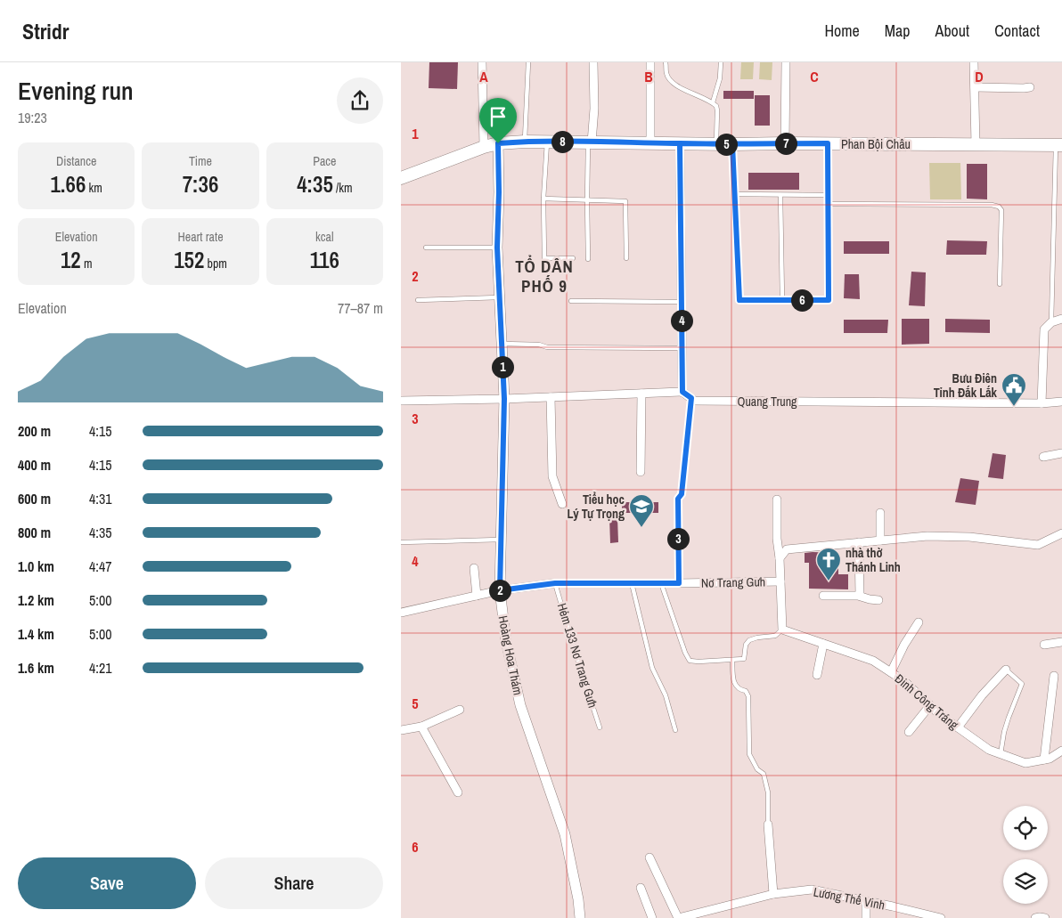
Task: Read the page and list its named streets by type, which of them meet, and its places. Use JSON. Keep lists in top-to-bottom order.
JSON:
{
  "streets": {
    "main road": ["Phan Bội Châu"],
    "street": [
      "Quang Trung",
      "Nơ Trang Gưh",
      "Hoàng Hoa Thám",
      "Đinh Công Tráng",
      "Lương Thế Vinh"
    ],
    "lane": ["Hẻm 133 Nơ Trang Gưh"]
  },
  "crossings": [
    ["Phan Bội Châu", "Hoàng Hoa Thám"],
    ["Nơ Trang Gưh", "Hoàng Hoa Thám"],
    ["Nơ Trang Gưh", "Hẻm 133 Nơ Trang Gưh"]
  ],
  "districts": ["TỔ DÂN PHỐ 9"],
  "places": {
    "public building": ["Bưu Điện Tỉnh Đắk Lắk"],
    "school or university": ["Tiểu học Lý Tự Trọng"],
    "church": ["nhà thờ Thánh Linh"]
  },
  "page": {
    "header": "Stridr",
    "nav": [
      "Home",
      "Map",
      "About",
      "Contact"
    ],
    "heading": ["Evening run", "19:23"],
    "pins": [
      "8",
      "7",
      "5",
      "6",
      "4",
      "1",
      "3",
      "2"
    ],
    "stats": [
      ["Distance", "1.66 km"],
      ["Time", "7:36"],
      ["Pace", "4:35 /km"],
      ["Elevation", "12 m"],
      ["Heart rate", "152 bpm"],
      ["kcal", "116"]
    ],
    "chart": ["Elevation", "77–87 m"],
    "list": [
      {
        "name": "200 m",
        "note": "4:15"
      },
      {
        "name": "400 m",
        "note": "4:15"
      },
      {
        "name": "600 m",
        "note": "4:31"
      },
      {
        "name": "800 m",
        "note": "4:35"
      },
      {
        "name": "1.0 km",
        "note": "4:47"
      },
      {
        "name": "1.2 km",
        "note": "5:00"
      },
      {
        "name": "1.4 km",
        "note": "5:00"
      },
      {
        "name": "1.6 km",
        "note": "4:21"
      }
    ],
    "buttons": ["Save", "Share"]
  },
  "grid": {
    "columns": [
      "A",
      "B",
      "C",
      "D"
    ],
    "rows": [
      "1",
      "2",
      "3",
      "4",
      "5",
      "6"
    ]
  }
}
